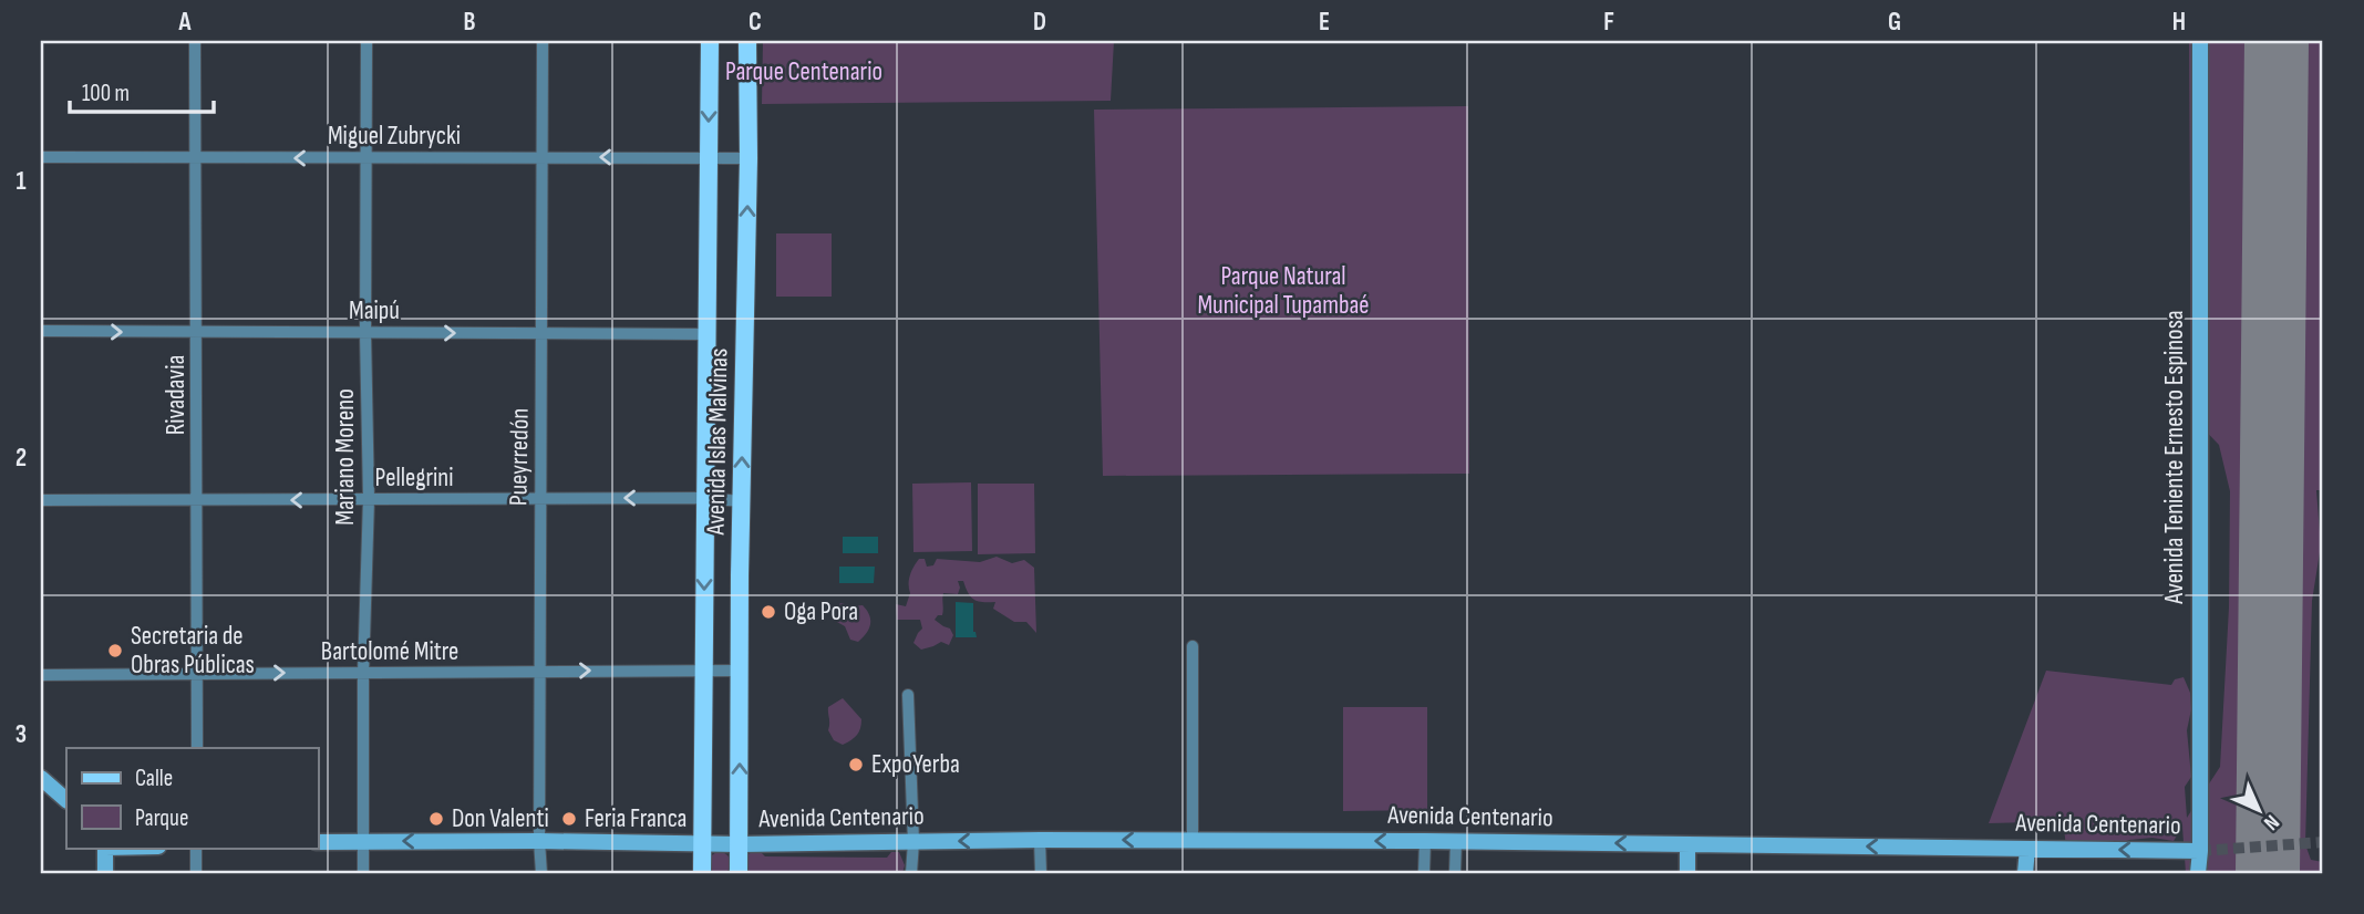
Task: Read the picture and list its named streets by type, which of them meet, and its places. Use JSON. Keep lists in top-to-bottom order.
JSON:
{
  "streets": {
    "main road": ["Avenida Islas Malvinas", "Avenida Teniente Ernesto Espinosa", "Avenida Centenario"],
    "street": [
      "Miguel Zubrycki",
      "Maipú",
      "Rivadavia",
      "Mariano Moreno",
      "Pueyrredón",
      "Pellegrini",
      "Bartolomé Mitre"
    ]
  },
  "crossings": [
    ["Miguel Zubrycki", "Rivadavia"],
    ["Miguel Zubrycki", "Avenida Islas Malvinas"],
    ["Miguel Zubrycki", "Mariano Moreno"],
    ["Miguel Zubrycki", "Pueyrredón"],
    ["Maipú", "Rivadavia"],
    ["Maipú", "Avenida Islas Malvinas"],
    ["Maipú", "Mariano Moreno"],
    ["Maipú", "Pueyrredón"],
    ["Rivadavia", "Pellegrini"],
    ["Rivadavia", "Bartolomé Mitre"],
    ["Avenida Islas Malvinas", "Pellegrini"],
    ["Avenida Islas Malvinas", "Bartolomé Mitre"],
    ["Avenida Islas Malvinas", "Avenida Centenario"],
    ["Mariano Moreno", "Pellegrini"],
    ["Mariano Moreno", "Bartolomé Mitre"],
    ["Mariano Moreno", "Avenida Centenario"],
    ["Pueyrredón", "Pellegrini"],
    ["Pueyrredón", "Bartolomé Mitre"],
    ["Pueyrredón", "Avenida Centenario"],
    ["Avenida Teniente Ernesto Espinosa", "Avenida Centenario"]
  ],
  "one_way": [
    "Miguel Zubrycki",
    "Maipú",
    "Pellegrini",
    "Bartolomé Mitre",
    "Avenida Centenario"
  ],
  "parks": ["Parque Centenario", "Parque Natural Municipal Tupambaé"],
  "places": [
    "Oga Pora",
    "Secretaria de Obras Públicas",
    "ExpoYerba",
    "Don Valenti",
    "Feria Franca"
  ],
  "legend": ["Calle", "Parque"],
  "scale_bar": "100 m",
  "north": "bottom right",
  "grid": {
    "columns": [
      "A",
      "B",
      "C",
      "D",
      "E",
      "F",
      "G",
      "H"
    ],
    "rows": ["1", "2", "3"]
  }
}
